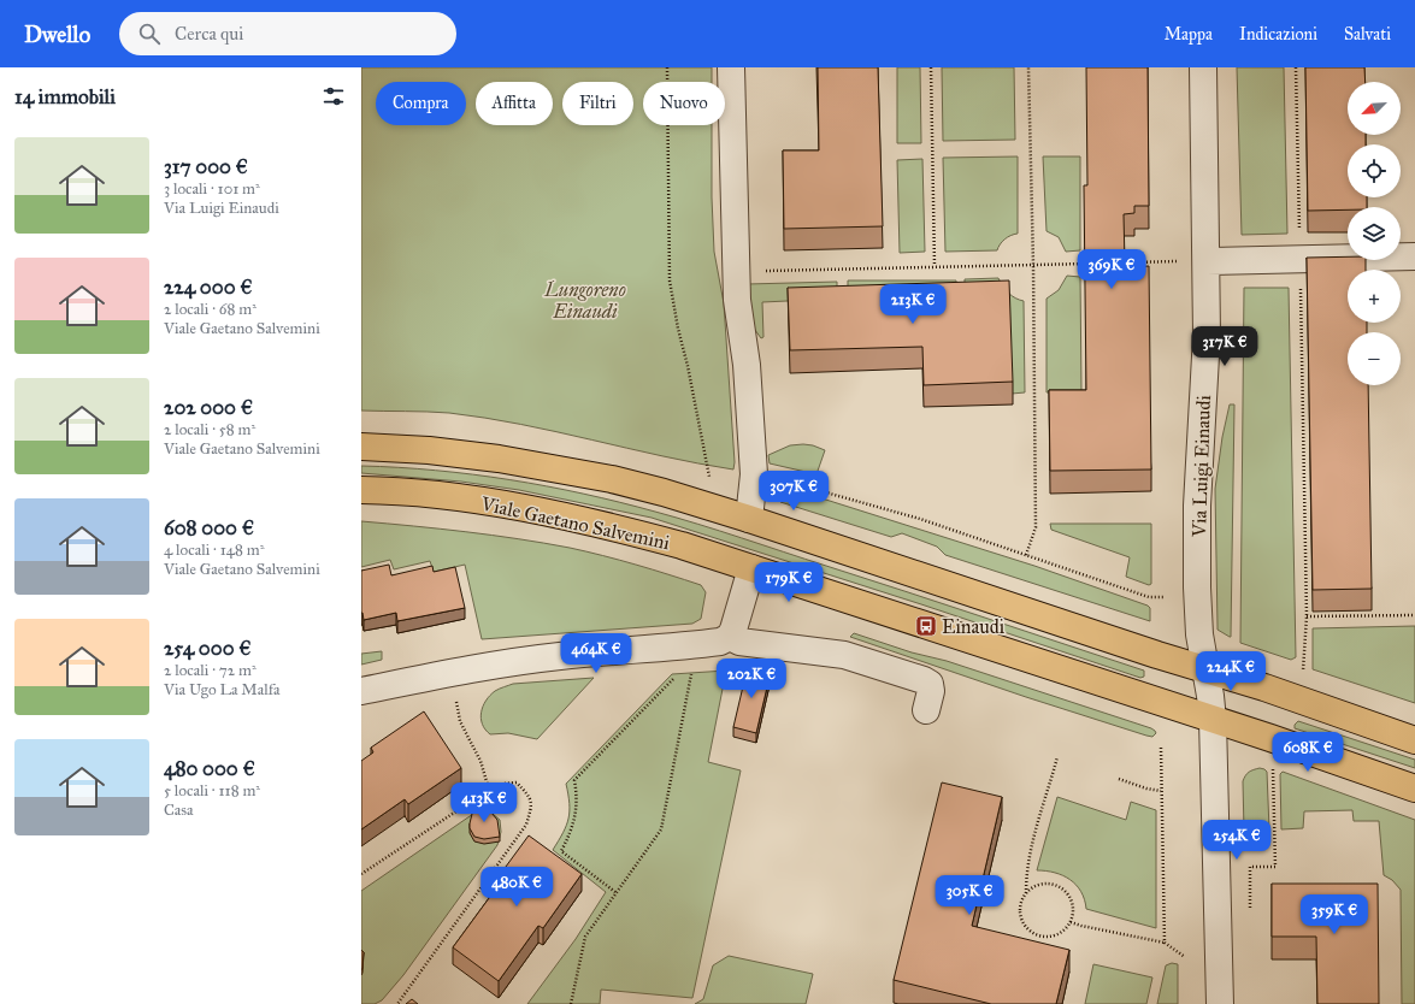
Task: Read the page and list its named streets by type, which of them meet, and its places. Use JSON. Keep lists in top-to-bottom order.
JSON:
{
  "streets": {
    "main road": ["Viale Gaetano Salvemini"],
    "street": ["Via Luigi Einaudi"]
  },
  "crossings": [
    ["Via Luigi Einaudi", "Viale Gaetano Salvemini"]
  ],
  "parks": ["Lungoreno Einaudi"],
  "places": {
    "bus stop": ["Einaudi"]
  },
  "north": "bottom left",
  "page": {
    "header": "Dwello",
    "search": "Cerca qui",
    "nav": ["Mappa", "Indicazioni", "Salvati"],
    "heading": "14 immobili",
    "map_buttons": ["+", "−"],
    "chip": [
      "Compra",
      "Affitta",
      "Filtri",
      "Nuovo"
    ],
    "list": [
      {
        "name": "317 000 €",
        "note": "3 locali · 101 m² · Via Luigi Einaudi"
      },
      {
        "name": "224 000 €",
        "note": "2 locali · 68 m² · Viale Gaetano Salvemini"
      },
      {
        "name": "202 000 €",
        "note": "2 locali · 58 m² · Viale Gaetano Salvemini"
      },
      {
        "name": "608 000 €",
        "note": "4 locali · 148 m² · Viale Gaetano Salvemini"
      },
      {
        "name": "254 000 €",
        "note": "2 locali · 72 m² · Via Ugo La Malfa"
      },
      {
        "name": "480 000 €",
        "note": "5 locali · 118 m² · Casa"
      }
    ],
    "price": [
      "369K €",
      "213K €",
      "317K €",
      "307K €",
      "179K €",
      "464K €",
      "224K €",
      "202K €",
      "608K €",
      "413K €",
      "254K €",
      "480K €",
      "305K €",
      "359K €"
    ]
  }
}
